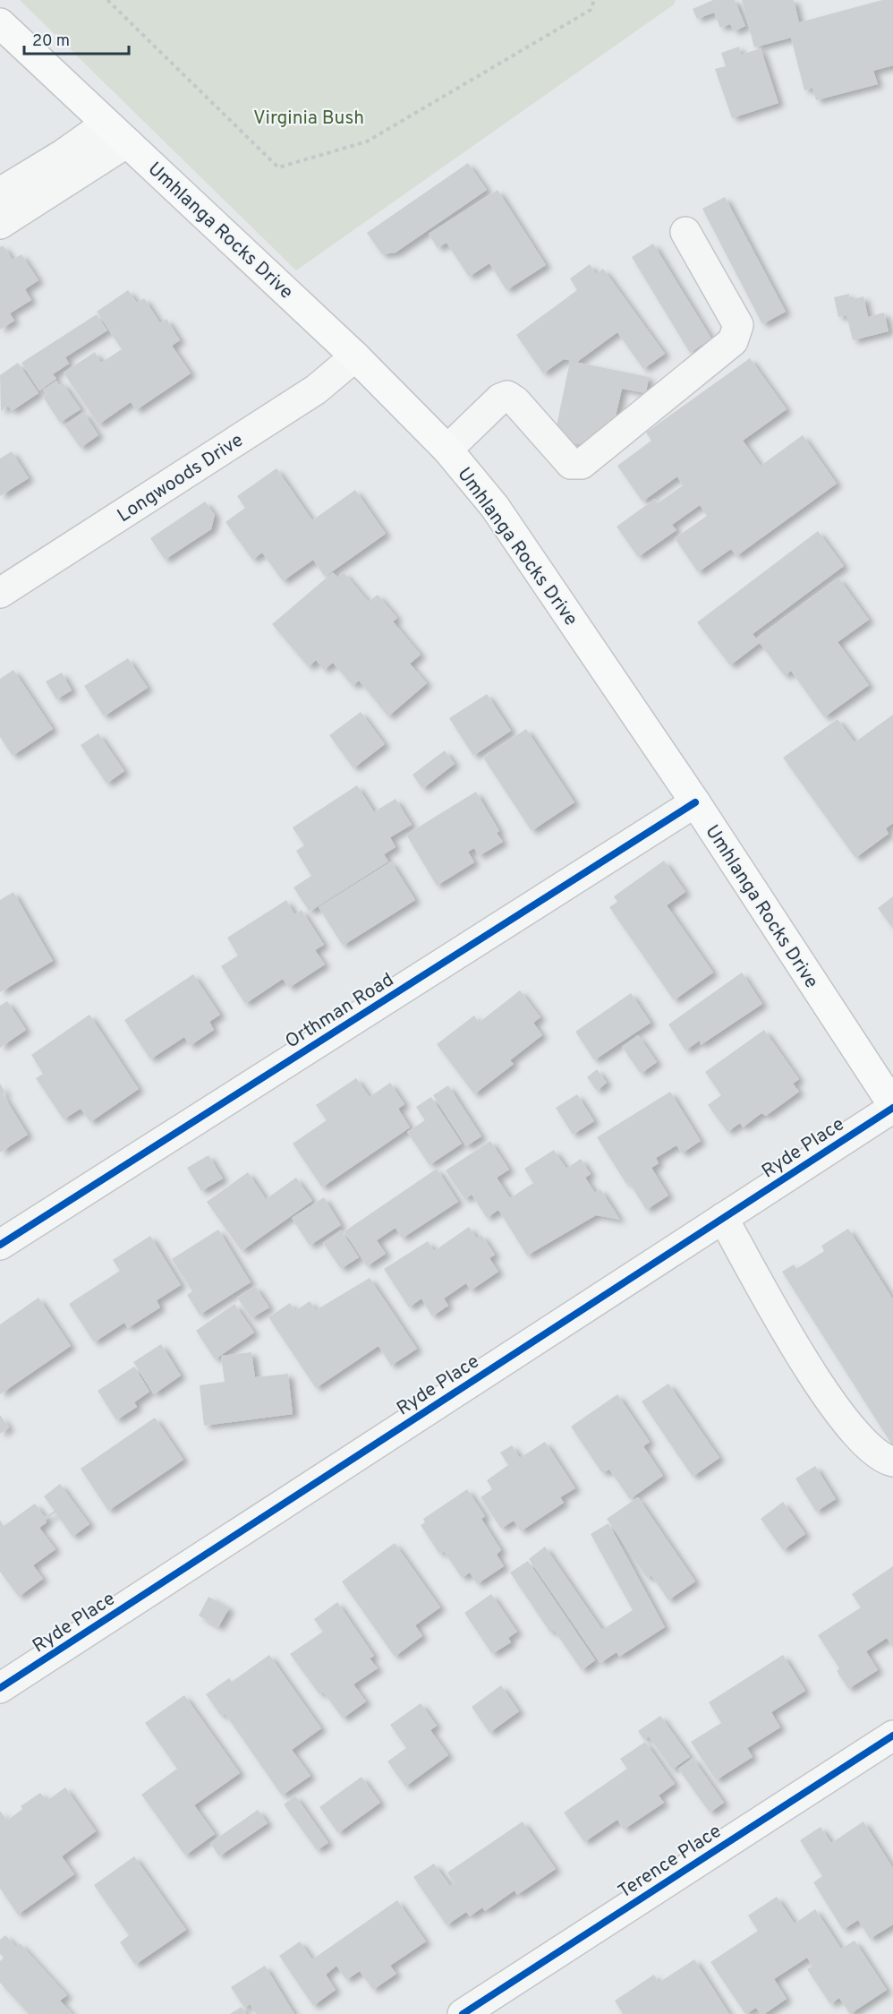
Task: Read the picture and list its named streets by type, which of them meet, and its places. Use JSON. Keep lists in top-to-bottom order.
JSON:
{
  "streets": {
    "main road": ["Umhlanga Rocks Drive"],
    "street": [
      "Longwoods Drive",
      "Orthman Road",
      "Ryde Place",
      "Terence Place"
    ]
  },
  "crossings": [
    ["Umhlanga Rocks Drive", "Longwoods Drive"],
    ["Umhlanga Rocks Drive", "Orthman Road"],
    ["Umhlanga Rocks Drive", "Ryde Place"]
  ],
  "parks": ["Virginia Bush"],
  "scale_bar": "20 m"
}
